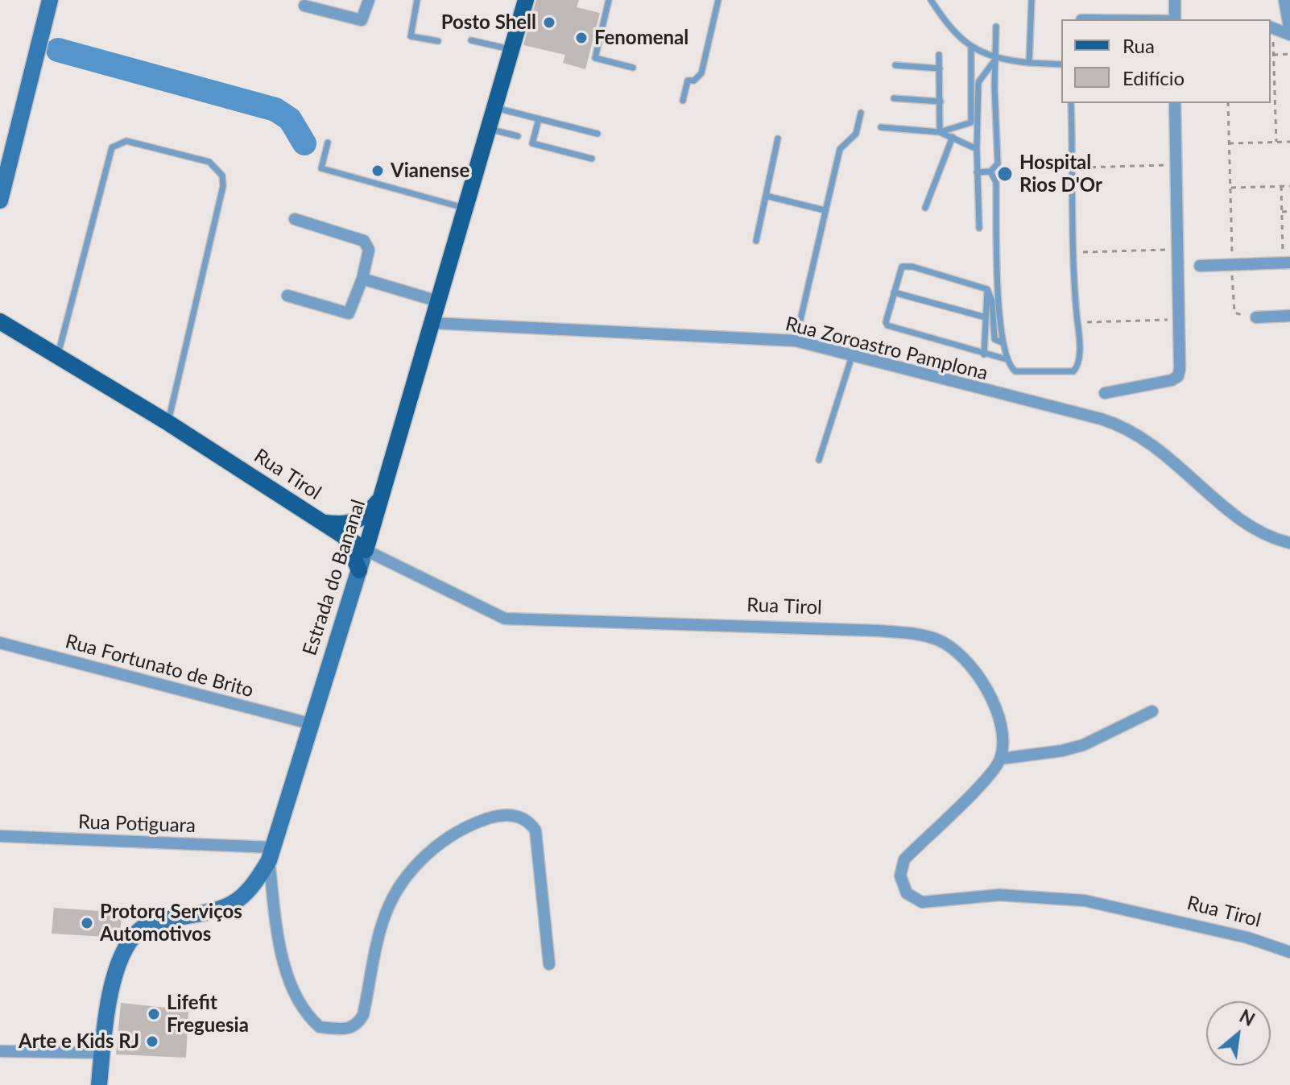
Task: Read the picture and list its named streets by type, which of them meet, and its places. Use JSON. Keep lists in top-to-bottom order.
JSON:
{
  "streets": {
    "main road": ["Rua Tirol", "Estrada do Bananal"],
    "street": ["Rua Zoroastro Pamplona", "Rua Fortunato de Brito", "Rua Potiguara"]
  },
  "crossings": [
    ["Rua Zoroastro Pamplona", "Estrada do Bananal"],
    ["Rua Tirol", "Estrada do Bananal"],
    ["Estrada do Bananal", "Rua Fortunato de Brito"],
    ["Estrada do Bananal", "Rua Potiguara"]
  ],
  "places": [
    "Posto Shell",
    "Fenomenal",
    "Vianense",
    "Hospital Rios D'Or",
    "Protorq Serviços Automotivos",
    "Lifefit Freguesia",
    "Arte e Kids RJ"
  ],
  "legend": ["Rua", "Edifício"],
  "north": "top right"
}
